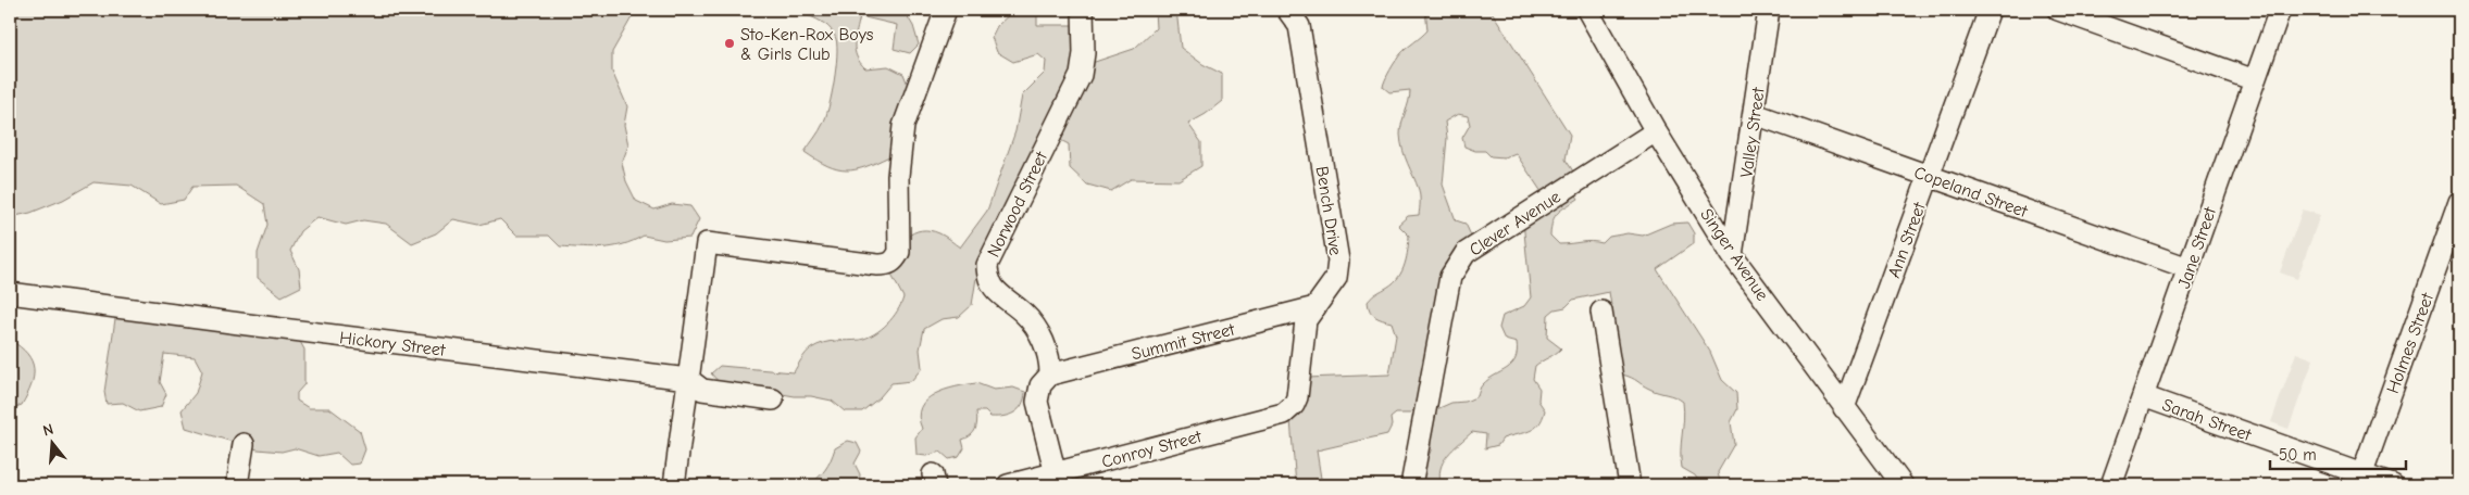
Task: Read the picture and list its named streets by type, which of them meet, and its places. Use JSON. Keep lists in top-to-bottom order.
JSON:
{
  "streets": {
    "street": [
      "Valley Street",
      "Copeland Street",
      "Norwood Street",
      "Bench Drive",
      "Clever Avenue",
      "Ann Street",
      "Jane Street",
      "Singer Avenue",
      "Summit Street",
      "Hickory Street",
      "Holmes Street",
      "Sarah Street",
      "Conroy Street"
    ]
  },
  "crossings": [
    ["Valley Street", "Copeland Street"],
    ["Valley Street", "Singer Avenue"],
    ["Copeland Street", "Ann Street"],
    ["Copeland Street", "Jane Street"],
    ["Norwood Street", "Summit Street"],
    ["Bench Drive", "Summit Street"],
    ["Bench Drive", "Conroy Street"],
    ["Clever Avenue", "Singer Avenue"],
    ["Ann Street", "Singer Avenue"],
    ["Jane Street", "Sarah Street"],
    ["Holmes Street", "Sarah Street"]
  ],
  "places": ["Sto-Ken-Rox Boys & Girls Club"],
  "scale_bar": "50 m",
  "north": "top"
}
